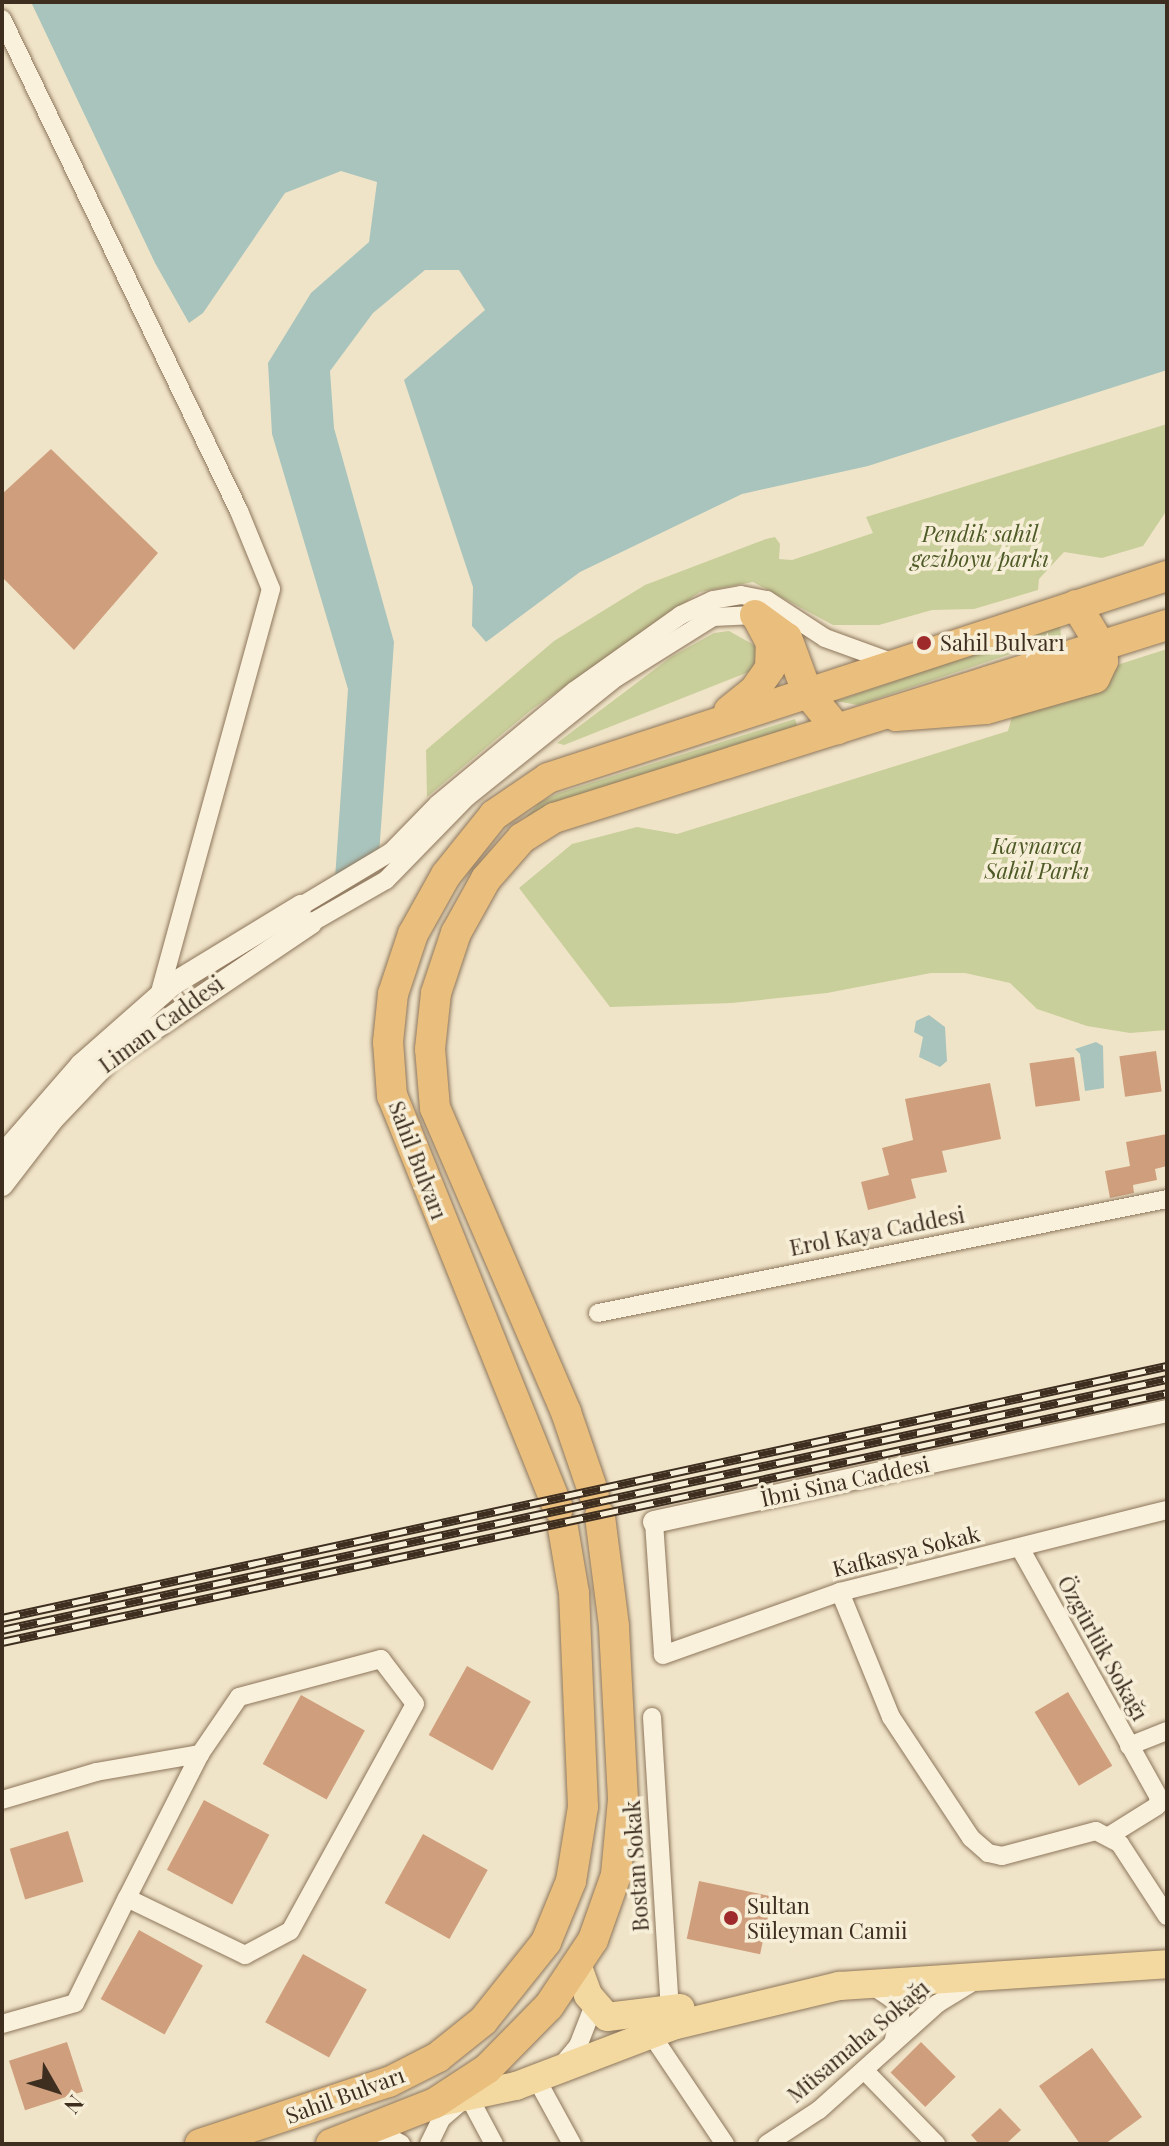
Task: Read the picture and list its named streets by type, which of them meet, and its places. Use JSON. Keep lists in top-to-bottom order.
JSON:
{
  "streets": {
    "highway": ["Sahil Bulvarı"],
    "street": [
      "Liman Caddesi",
      "Erol Kaya Caddesi",
      "İbni Sina Caddesi",
      "Kafkasya Sokak",
      "Özgürlük Sokağı",
      "Bostan Sokak",
      "Müsamaha Sokağı"
    ]
  },
  "crossings": [
    ["İbni Sina Caddesi", "Kafkasya Sokak"],
    ["Kafkasya Sokak", "Özgürlük Sokağı"]
  ],
  "parks": ["Pendik sahil geziboyu parkı", "Kaynarca Sahil Parkı"],
  "places": ["Sahil Bulvarı", "Sultan Süleyman Camii"],
  "north": "bottom right"
}
